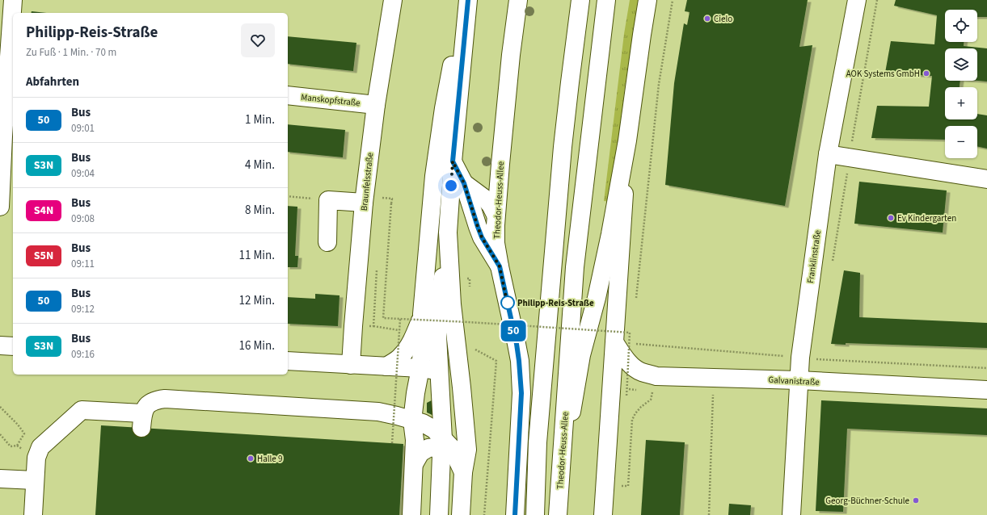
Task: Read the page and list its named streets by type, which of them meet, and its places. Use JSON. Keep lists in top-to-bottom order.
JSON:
{
  "streets": {
    "main road": [
      "Manskopfstraße",
      "Braunfelsstraße",
      "Theodor-Heuss-Allee",
      "Franklinstraße",
      "Galvanistraße"
    ]
  },
  "crossings": [
    ["Manskopfstraße", "Braunfelsstraße"],
    ["Franklinstraße", "Galvanistraße"]
  ],
  "places": [
    "Cielo",
    "AOK Systems GmbH",
    "Ev Kindergarten",
    "Philipp-Reis-Straße",
    "Halle 9",
    "Georg-Büchner-Schule"
  ],
  "lines": ["bus line 50"],
  "page": {
    "on_map": "50",
    "map_buttons": ["+", "−"],
    "heading": [
      ["Philipp-Reis-Straße", "Zu Fuß · 1 Min. · 70 m"],
      "Abfahrten"
    ],
    "list": [
      {
        "mark": "50",
        "name": "Bus",
        "note": "09:01",
        "value": "1 Min."
      },
      {
        "mark": "S3N",
        "name": "Bus",
        "note": "09:04",
        "value": "4 Min."
      },
      {
        "mark": "S4N",
        "name": "Bus",
        "note": "09:08",
        "value": "8 Min."
      },
      {
        "mark": "S5N",
        "name": "Bus",
        "note": "09:11",
        "value": "11 Min."
      },
      {
        "mark": "50",
        "name": "Bus",
        "note": "09:12",
        "value": "12 Min."
      },
      {
        "mark": "S3N",
        "name": "Bus",
        "note": "09:16",
        "value": "16 Min."
      }
    ]
  }
}
